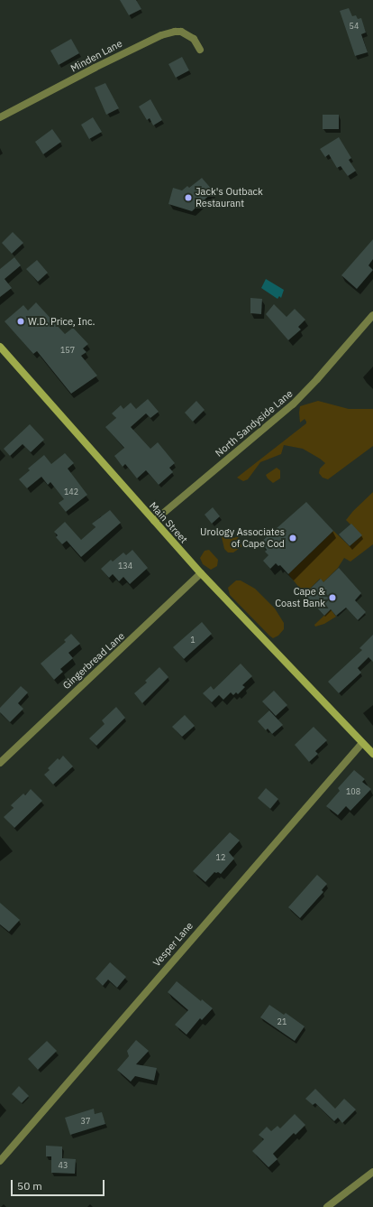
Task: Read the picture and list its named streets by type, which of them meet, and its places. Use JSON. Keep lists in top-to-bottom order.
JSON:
{
  "streets": {
    "main road": ["Main Street"],
    "street": [
      "Minden Lane",
      "North Sandyside Lane",
      "Gingerbread Lane",
      "Vesper Lane"
    ]
  },
  "crossings": [
    ["North Sandyside Lane", "Main Street"],
    ["Main Street", "Gingerbread Lane"],
    ["Main Street", "Vesper Lane"]
  ],
  "places": [
    "Jack's Outback Restaurant",
    "W.D. Price, Inc.",
    "Urology Associates of Cape Cod",
    "Cape & Coast Bank"
  ],
  "house_numbers": [
    "54",
    "157",
    "142",
    "134",
    "1",
    "108",
    "12",
    "21",
    "37",
    "43"
  ],
  "scale_bar": "50 m"
}
